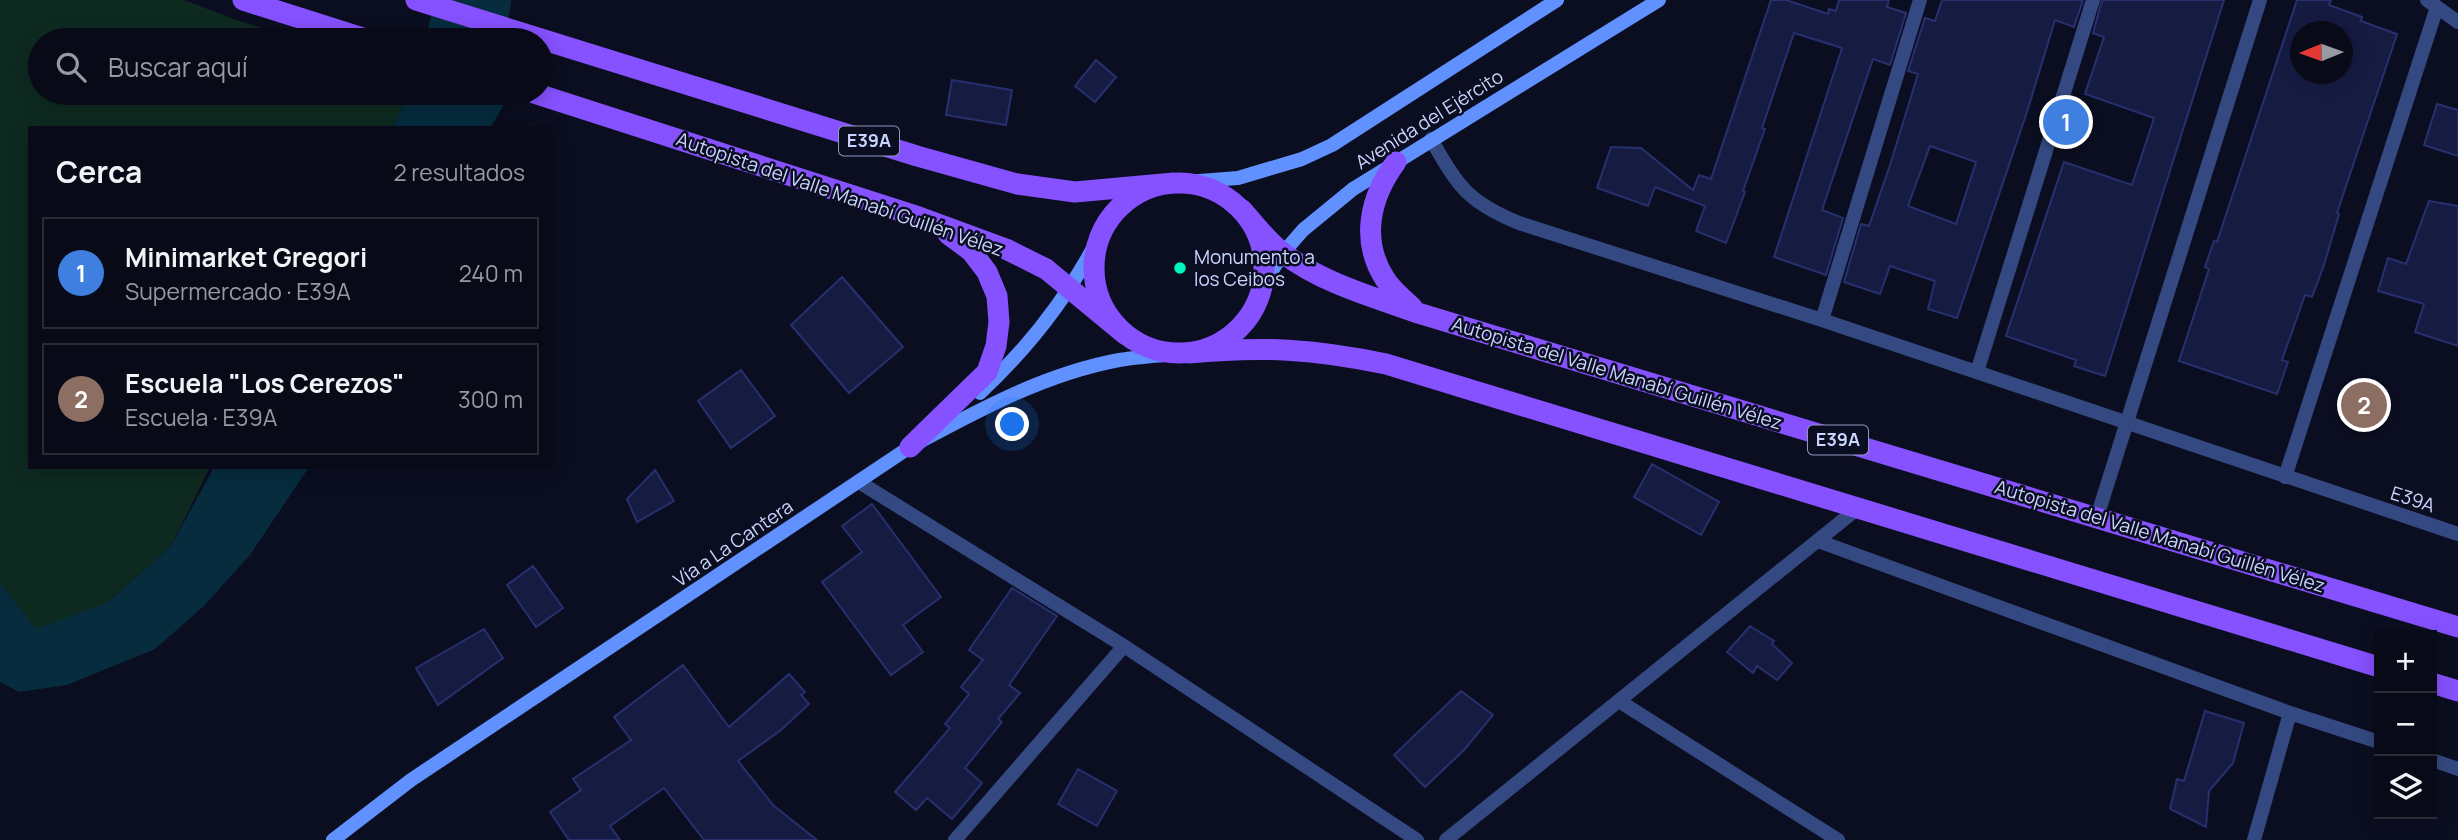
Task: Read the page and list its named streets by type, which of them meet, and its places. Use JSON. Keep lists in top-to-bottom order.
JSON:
{
  "streets": {
    "main road": [
      "Avenida del Ejército",
      "E39A",
      "Autopista del Valle Manabí Guillén Vélez",
      "Vía a La Cantera"
    ]
  },
  "crossings": [
    ["Avenida del Ejército", "E39A"],
    ["Avenida del Ejército", "Autopista del Valle Manabí Guillén Vélez"],
    ["Avenida del Ejército", "Vía a La Cantera"],
    ["E39A", "Autopista del Valle Manabí Guillén Vélez"],
    ["E39A", "Vía a La Cantera"],
    ["Autopista del Valle Manabí Guillén Vélez", "Vía a La Cantera"]
  ],
  "places": ["Monumento a los Ceibos"],
  "north": "left",
  "page": {
    "search": "Buscar aquí",
    "pins": ["1", "2"],
    "heading": ["Cerca", "2 resultados"],
    "list": [
      {
        "mark": "1",
        "name": "Minimarket Gregori",
        "note": "Supermercado · E39A",
        "value": "240 m"
      },
      {
        "mark": "2",
        "name": "Escuela \"Los Cerezos\"",
        "note": "Escuela · E39A",
        "value": "300 m"
      }
    ],
    "map_buttons": ["+", "−"]
  }
}
